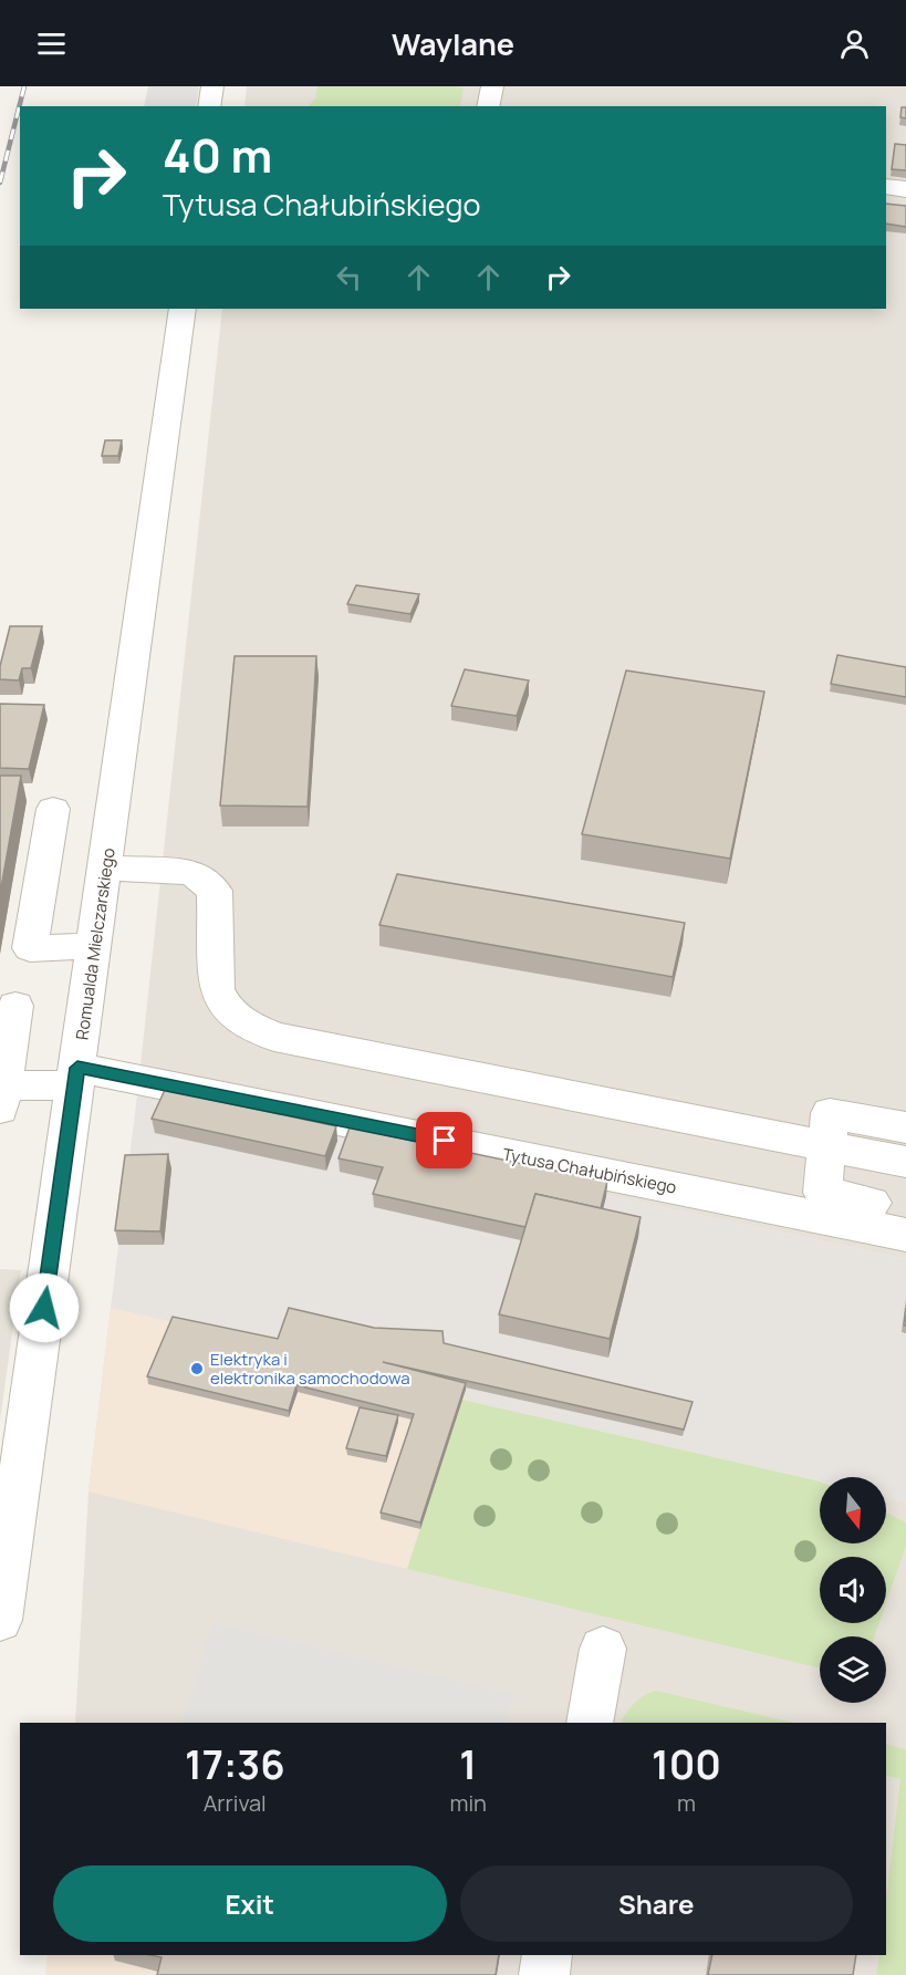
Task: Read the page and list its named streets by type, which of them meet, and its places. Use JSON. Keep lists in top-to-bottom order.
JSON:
{
  "streets": {
    "street": ["Romualda Mielczarskiego", "Tytusa Chałubińskiego"]
  },
  "crossings": [
    ["Romualda Mielczarskiego", "Tytusa Chałubińskiego"]
  ],
  "places": ["Elektryka i elektronika samochodowa"],
  "north": "bottom",
  "page": {
    "header": "Waylane",
    "turn": ["40 m", "Tytusa Chałubińskiego"],
    "eta": [
      "17:36",
      "Arrival",
      "1",
      "min",
      "100",
      "m"
    ],
    "buttons": ["Exit", "Share"]
  }
}
